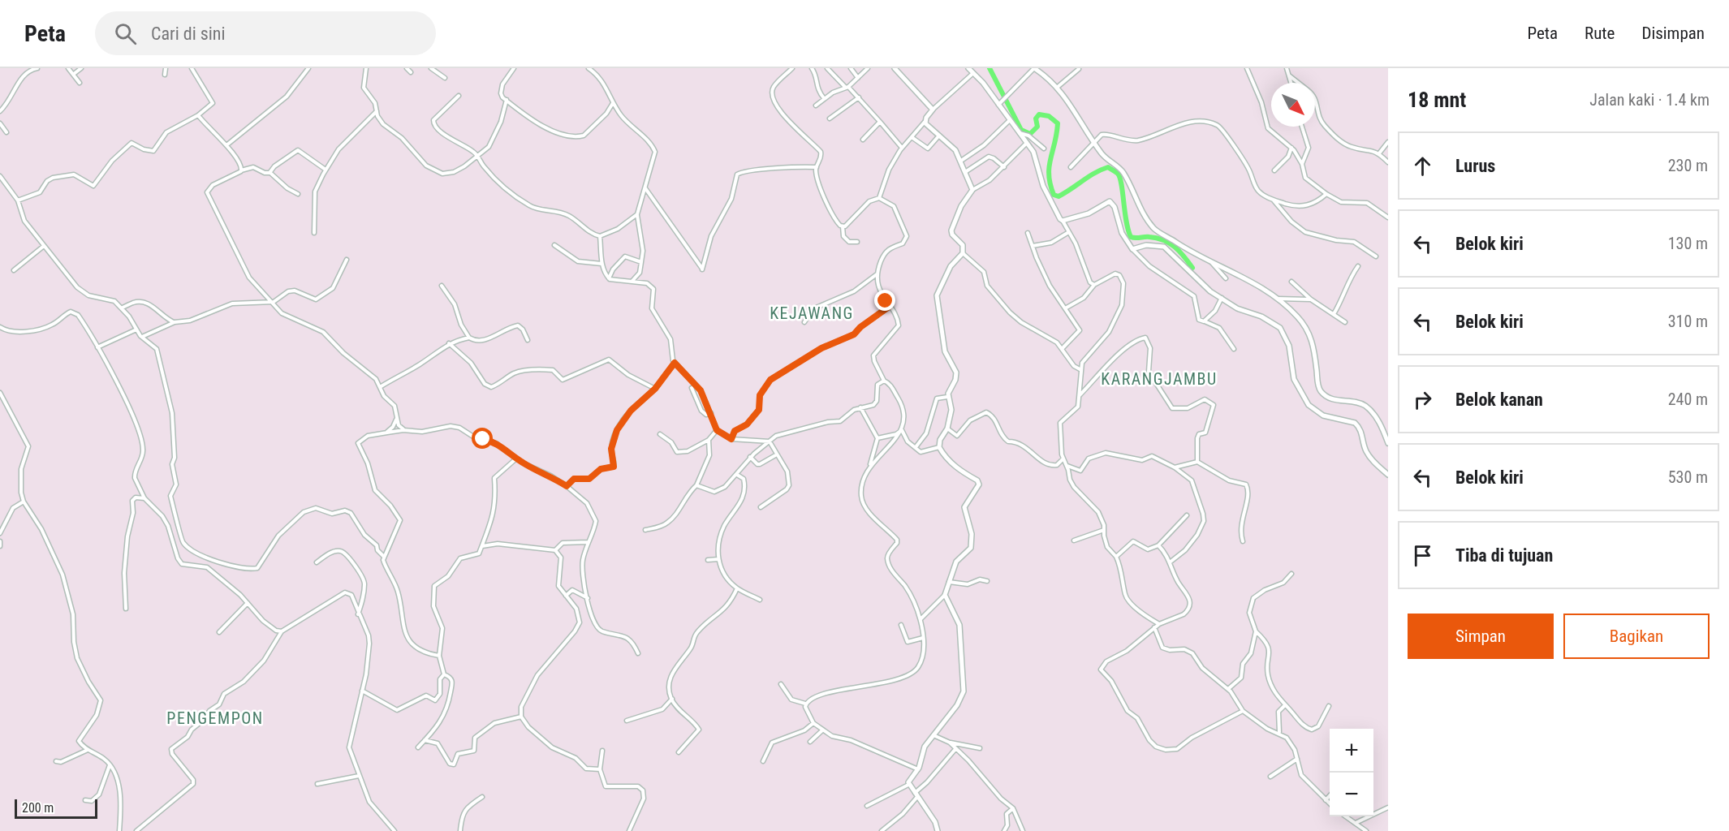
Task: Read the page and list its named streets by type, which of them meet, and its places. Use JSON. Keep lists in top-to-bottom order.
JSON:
{
  "districts": ["KEJAWANG", "KARANGJAMBU", "PENGEMPON"],
  "scale_bar": "200 m",
  "north": "bottom right",
  "page": {
    "header": "Peta",
    "search": "Cari di sini",
    "nav": ["Peta", "Rute", "Disimpan"],
    "heading": ["18 mnt", "Jalan kaki · 1.4 km"],
    "list": [
      ["Lurus", "230 m"],
      ["Belok kiri", "130 m"],
      ["Belok kiri", "310 m"],
      ["Belok kanan", "240 m"],
      ["Belok kiri", "530 m"],
      "Tiba di tujuan"
    ],
    "buttons": ["Simpan", "Bagikan"],
    "map_buttons": ["+", "−"],
    "scale": "200 m"
  }
}
